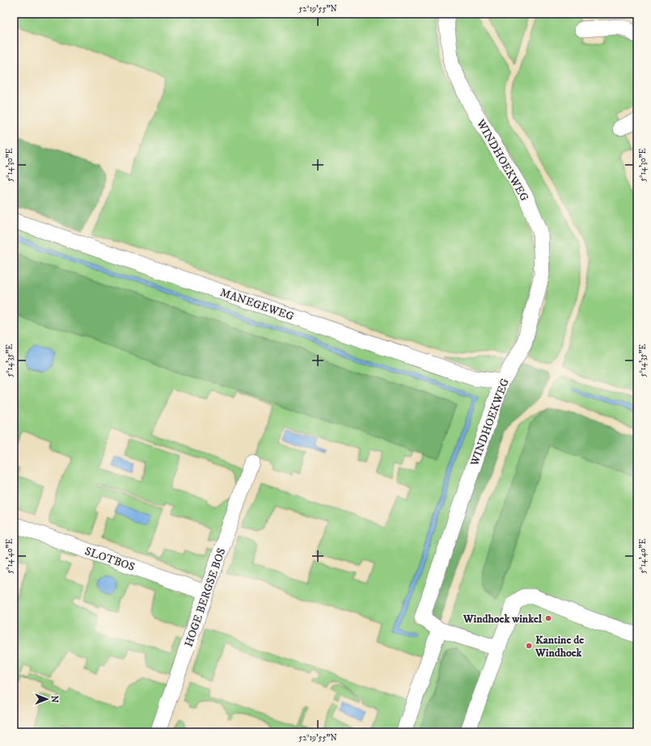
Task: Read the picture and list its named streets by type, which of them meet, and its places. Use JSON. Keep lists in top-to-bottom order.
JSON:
{
  "streets": {
    "street": [
      "WINDHOEKWEG",
      "MANEGEWEG",
      "SLOTBOS",
      "HOGE BERGSE BOS"
    ]
  },
  "crossings": [
    ["WINDHOEKWEG", "MANEGEWEG"],
    ["SLOTBOS", "HOGE BERGSE BOS"]
  ],
  "places": ["Windhoek winkel", "Kantine de Windhoek"],
  "north": "right",
  "coordinates": [
    "52°19'55\"N",
    "5°14'30\"E",
    "5°14'35\"E",
    "5°14'40\"E"
  ]
}
